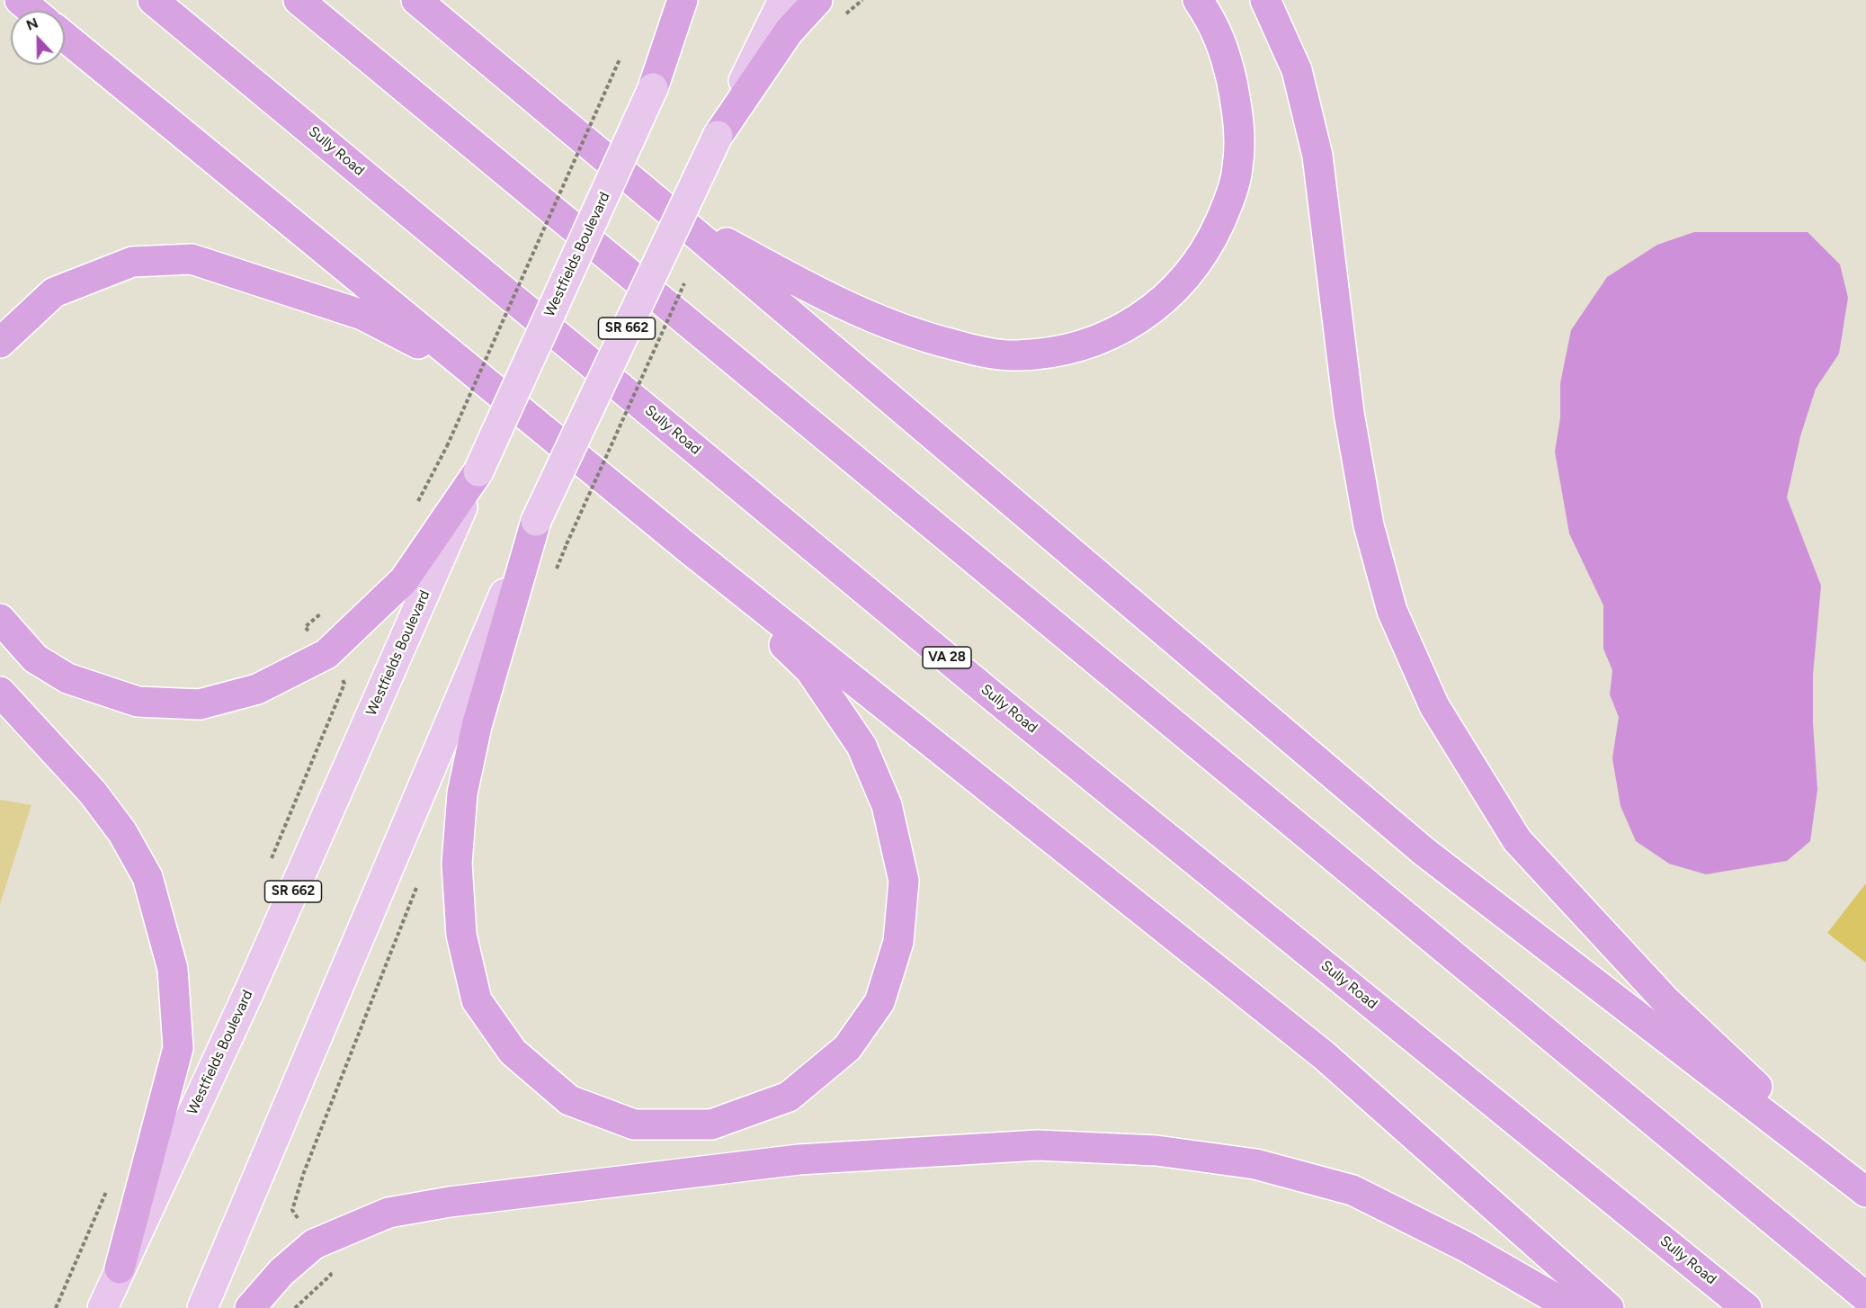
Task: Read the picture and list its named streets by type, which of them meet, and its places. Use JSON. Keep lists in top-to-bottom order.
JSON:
{
  "streets": {
    "highway": ["Sully Road", "VA 28"],
    "main road": ["Westfields Boulevard", "SR 662"]
  },
  "north": "top"
}
